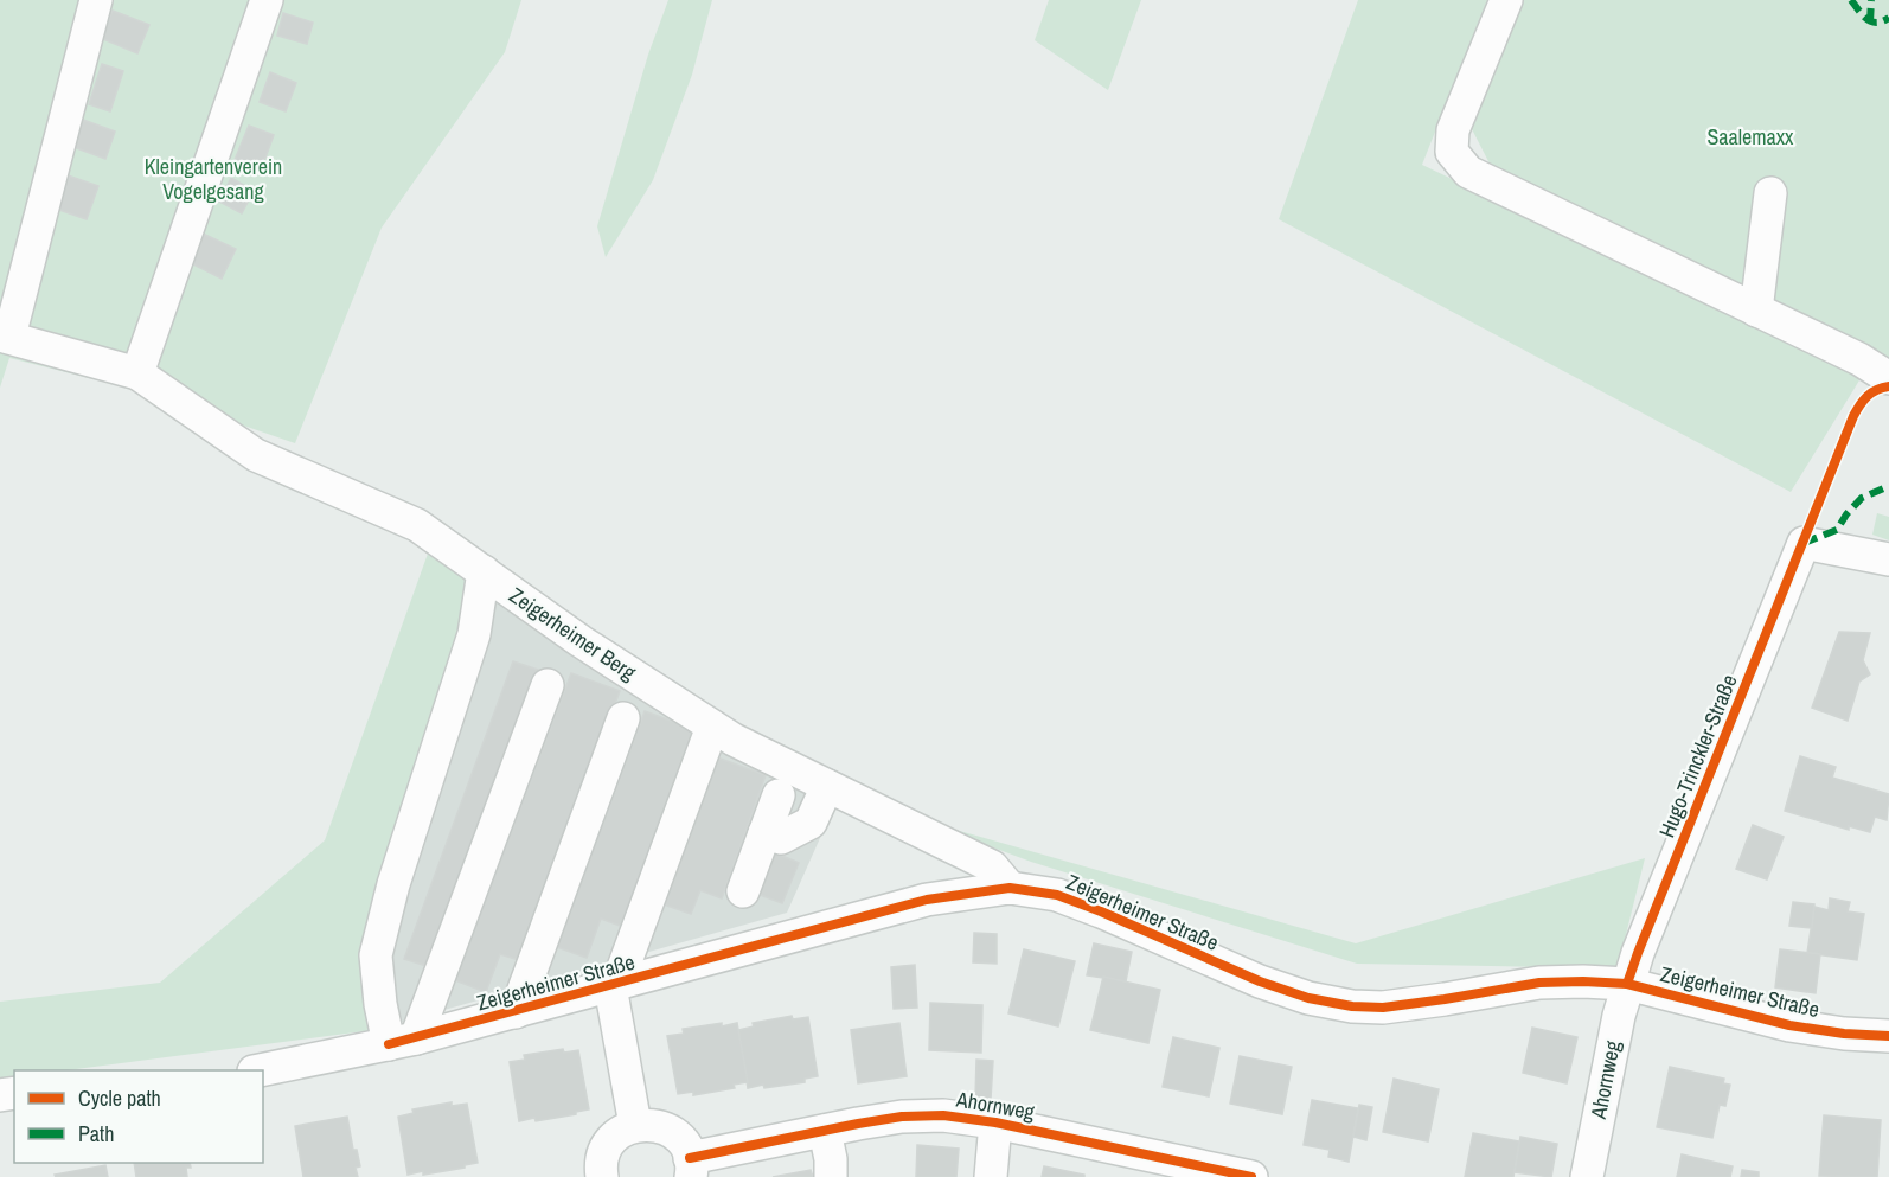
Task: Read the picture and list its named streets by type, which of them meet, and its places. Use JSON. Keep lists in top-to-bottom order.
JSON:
{
  "streets": {
    "street": [
      "Zeigerheimer Berg",
      "Hugo-Trinckler-Straße",
      "Zeigerheimer Straße",
      "Ahornweg"
    ]
  },
  "crossings": [
    ["Zeigerheimer Berg", "Zeigerheimer Straße"],
    ["Hugo-Trinckler-Straße", "Zeigerheimer Straße"],
    ["Hugo-Trinckler-Straße", "Ahornweg"],
    ["Zeigerheimer Straße", "Ahornweg"]
  ],
  "parks": ["Saalemaxx", "Kleingartenverein Vogelgesang"],
  "legend": ["Cycle path", "Path"]
}
